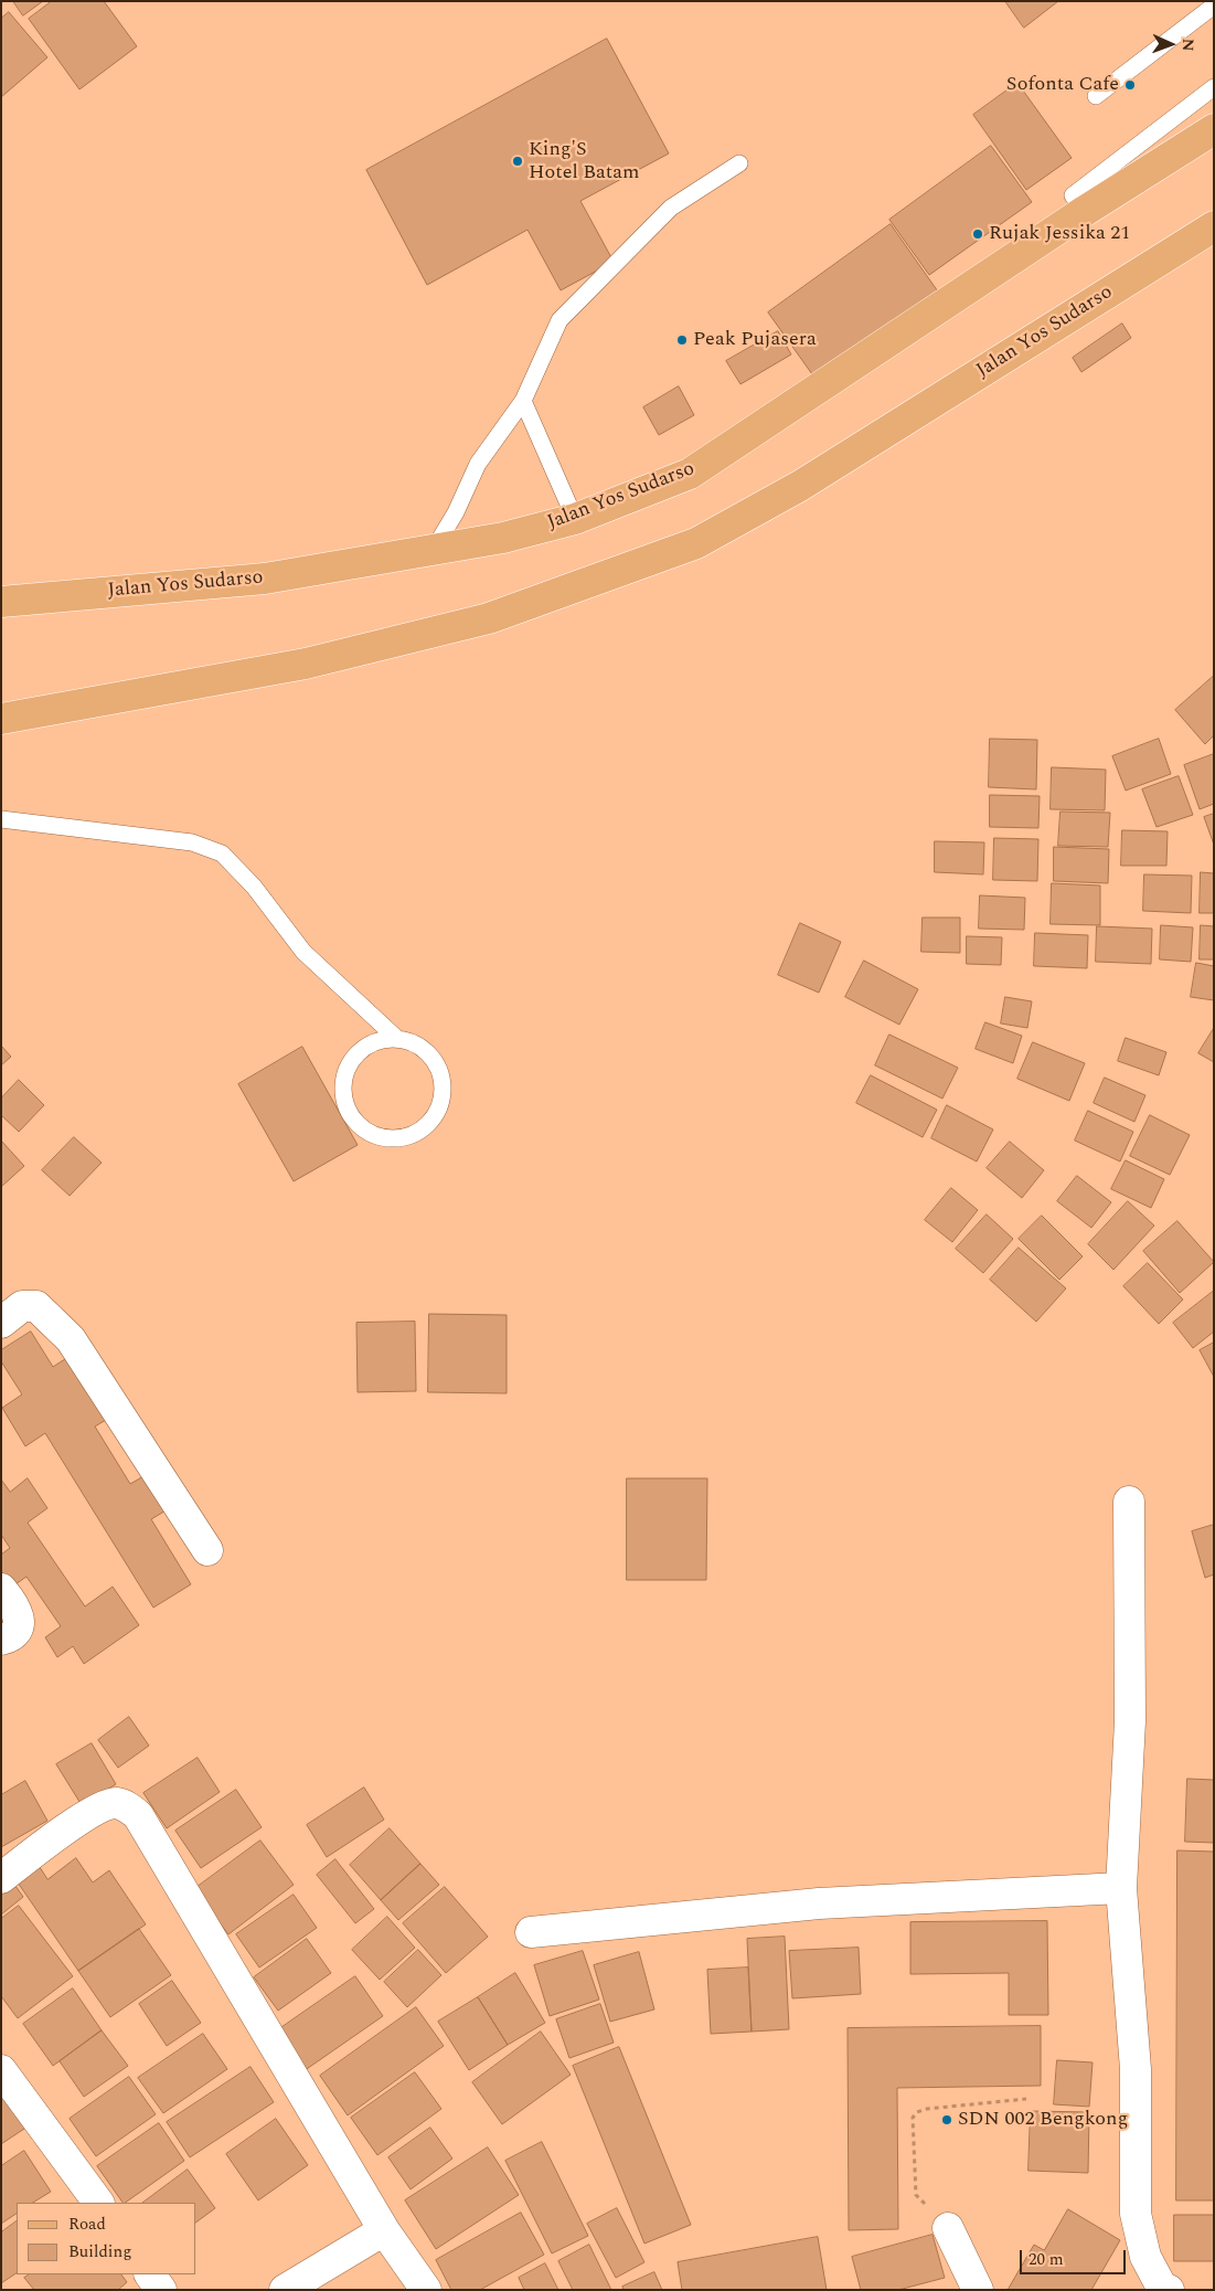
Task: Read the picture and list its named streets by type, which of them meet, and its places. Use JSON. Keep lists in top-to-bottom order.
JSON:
{
  "streets": {
    "main road": ["Jalan Yos Sudarso"]
  },
  "places": [
    "Sofonta Cafe",
    "King'S Hotel Batam",
    "Rujak Jessika 21",
    "Peak Pujasera",
    "SDN 002 Bengkong"
  ],
  "legend": ["Road", "Building"],
  "scale_bar": "20 m",
  "north": "right"
}
